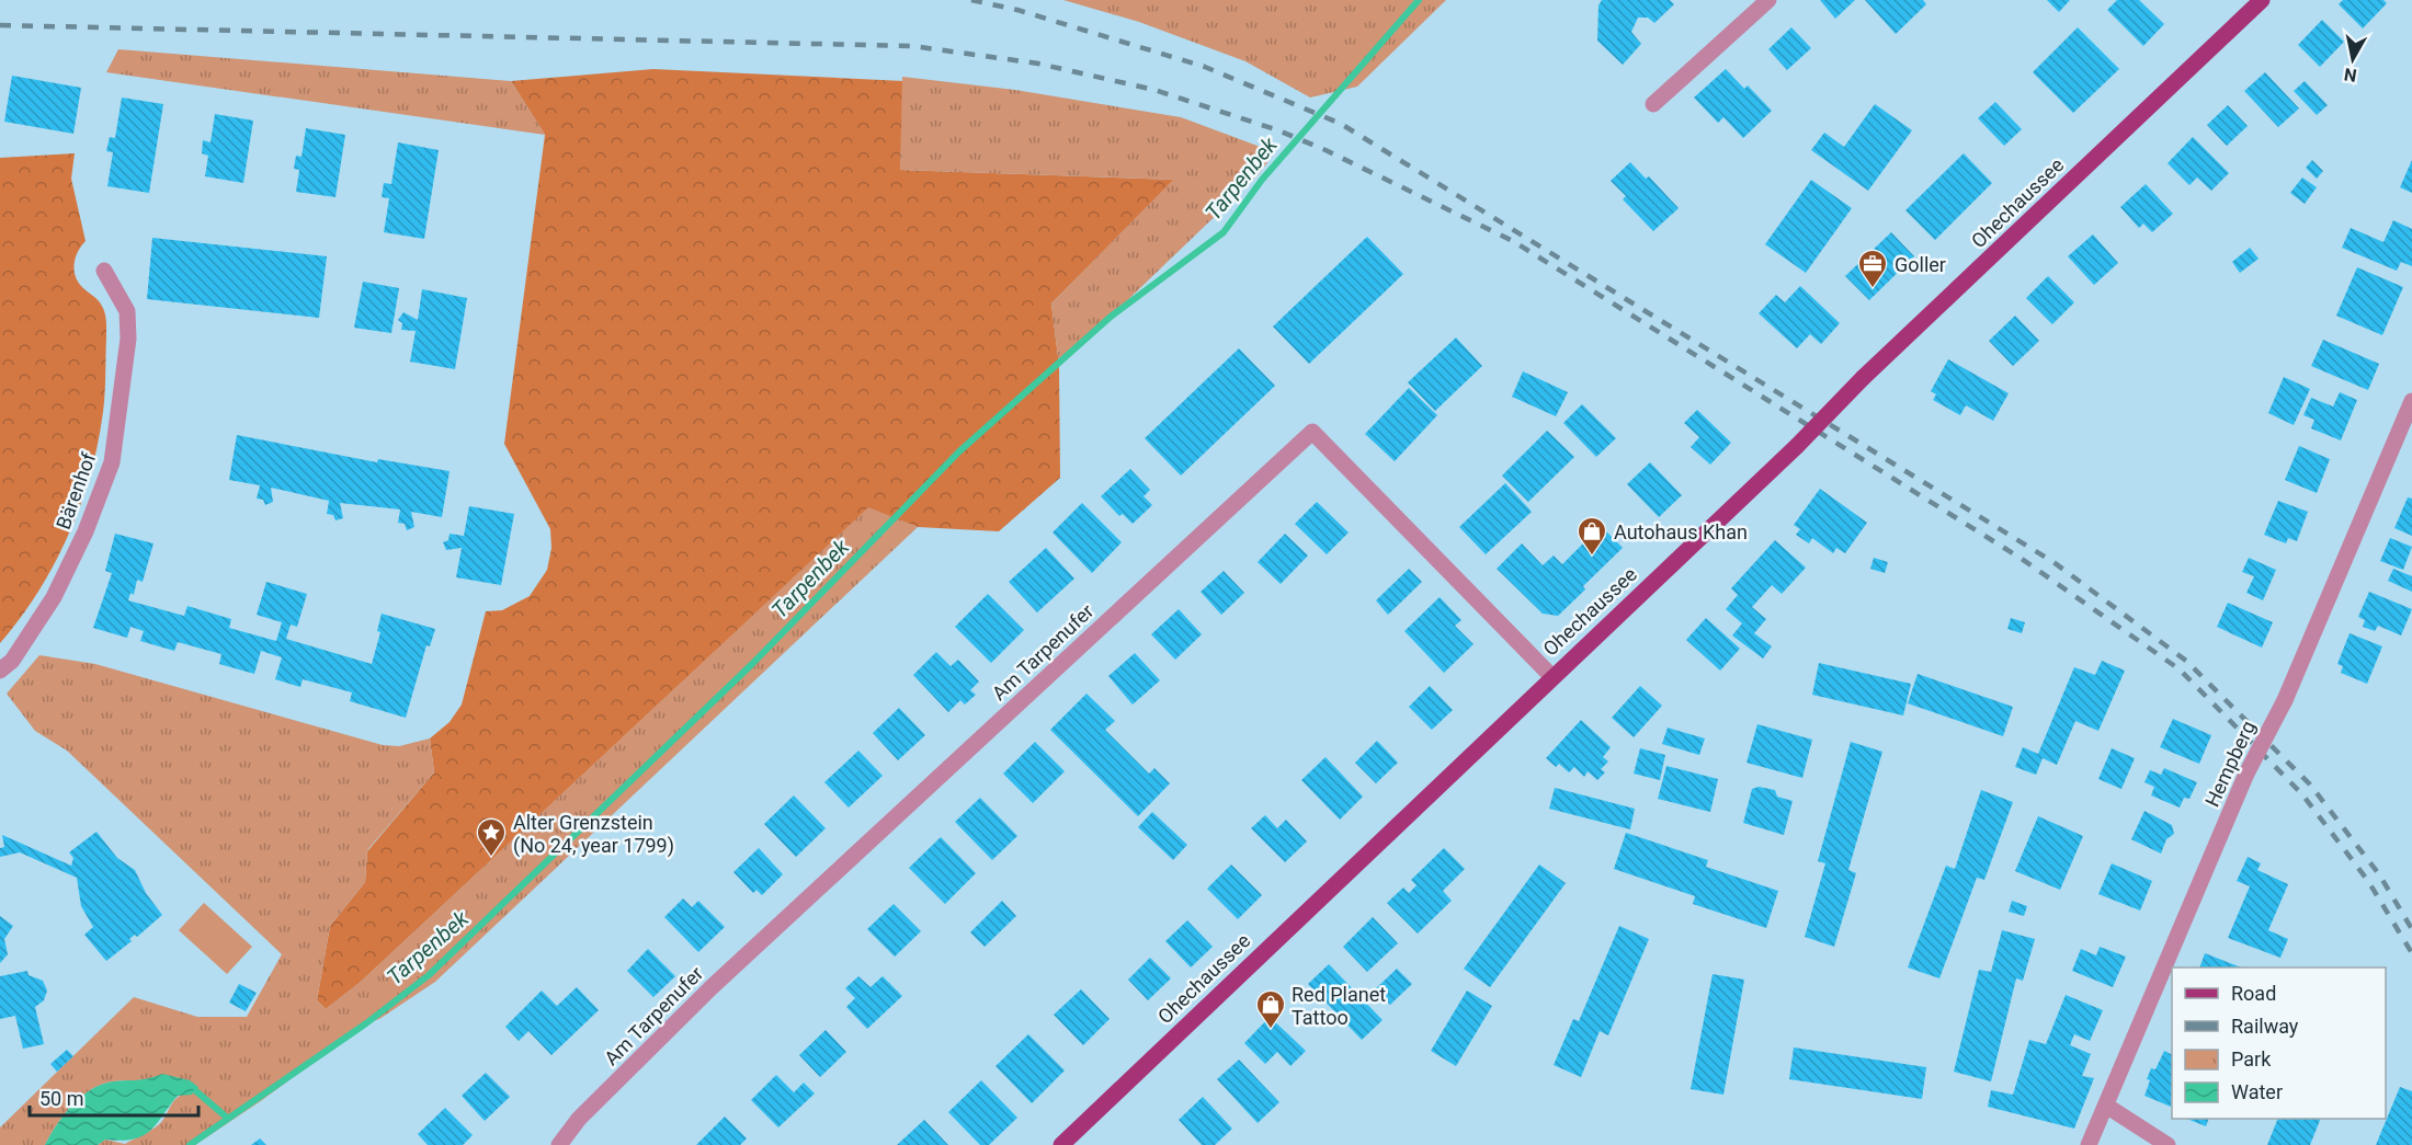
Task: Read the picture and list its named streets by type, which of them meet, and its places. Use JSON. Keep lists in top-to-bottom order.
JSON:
{
  "streets": {
    "main road": ["Ohechaussee"],
    "street": ["Bärenhof", "Am Tarpenufer", "Hempberg"]
  },
  "crossings": [
    ["Ohechaussee", "Am Tarpenufer"]
  ],
  "water": ["Tarpenbek"],
  "places": {
    "office": ["Goller"],
    "shop": ["Autohaus Khan", "Red Planet Tattoo"],
    "place": ["Alter Grenzstein (No 24, year 1799)"]
  },
  "legend": [
    "Road",
    "Railway",
    "Park",
    "Water"
  ],
  "scale_bar": "50 m",
  "north": "bottom"
}
